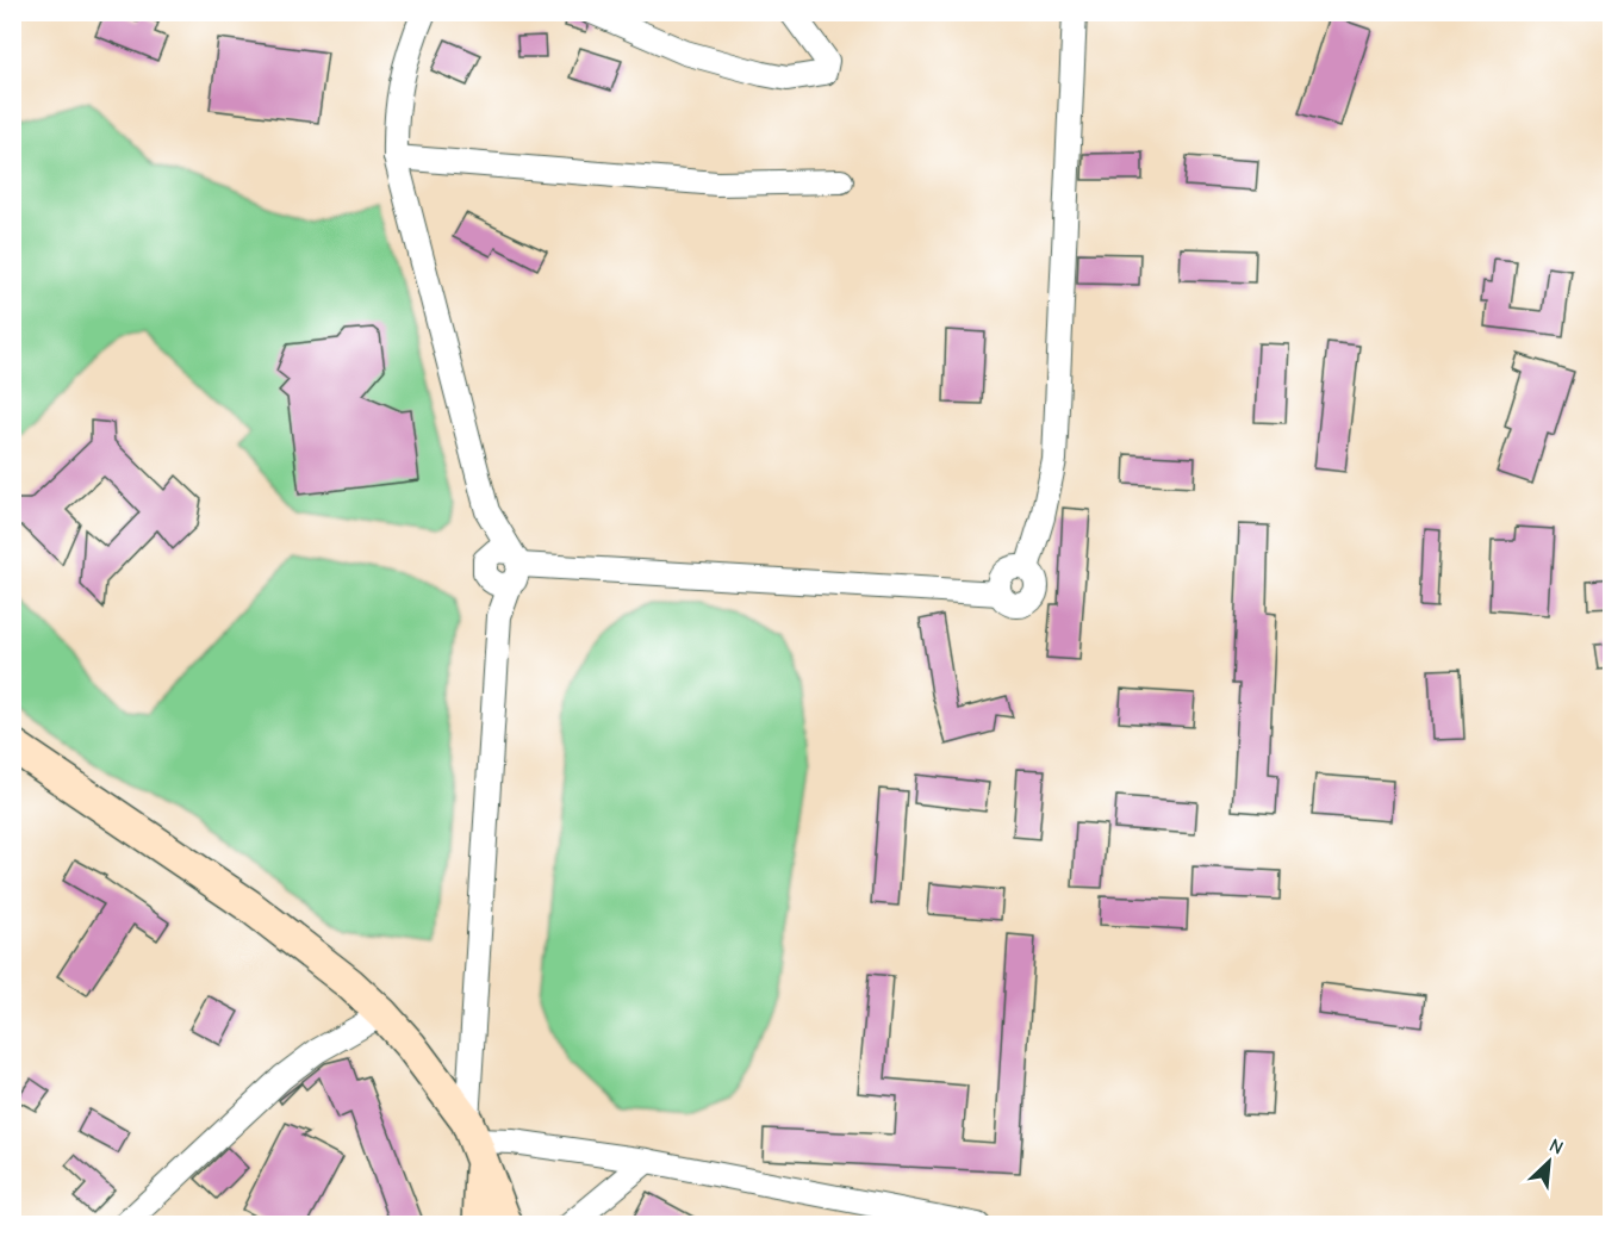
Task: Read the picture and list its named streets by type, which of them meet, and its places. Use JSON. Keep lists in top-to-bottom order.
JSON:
{
  "north": "top right"
}
